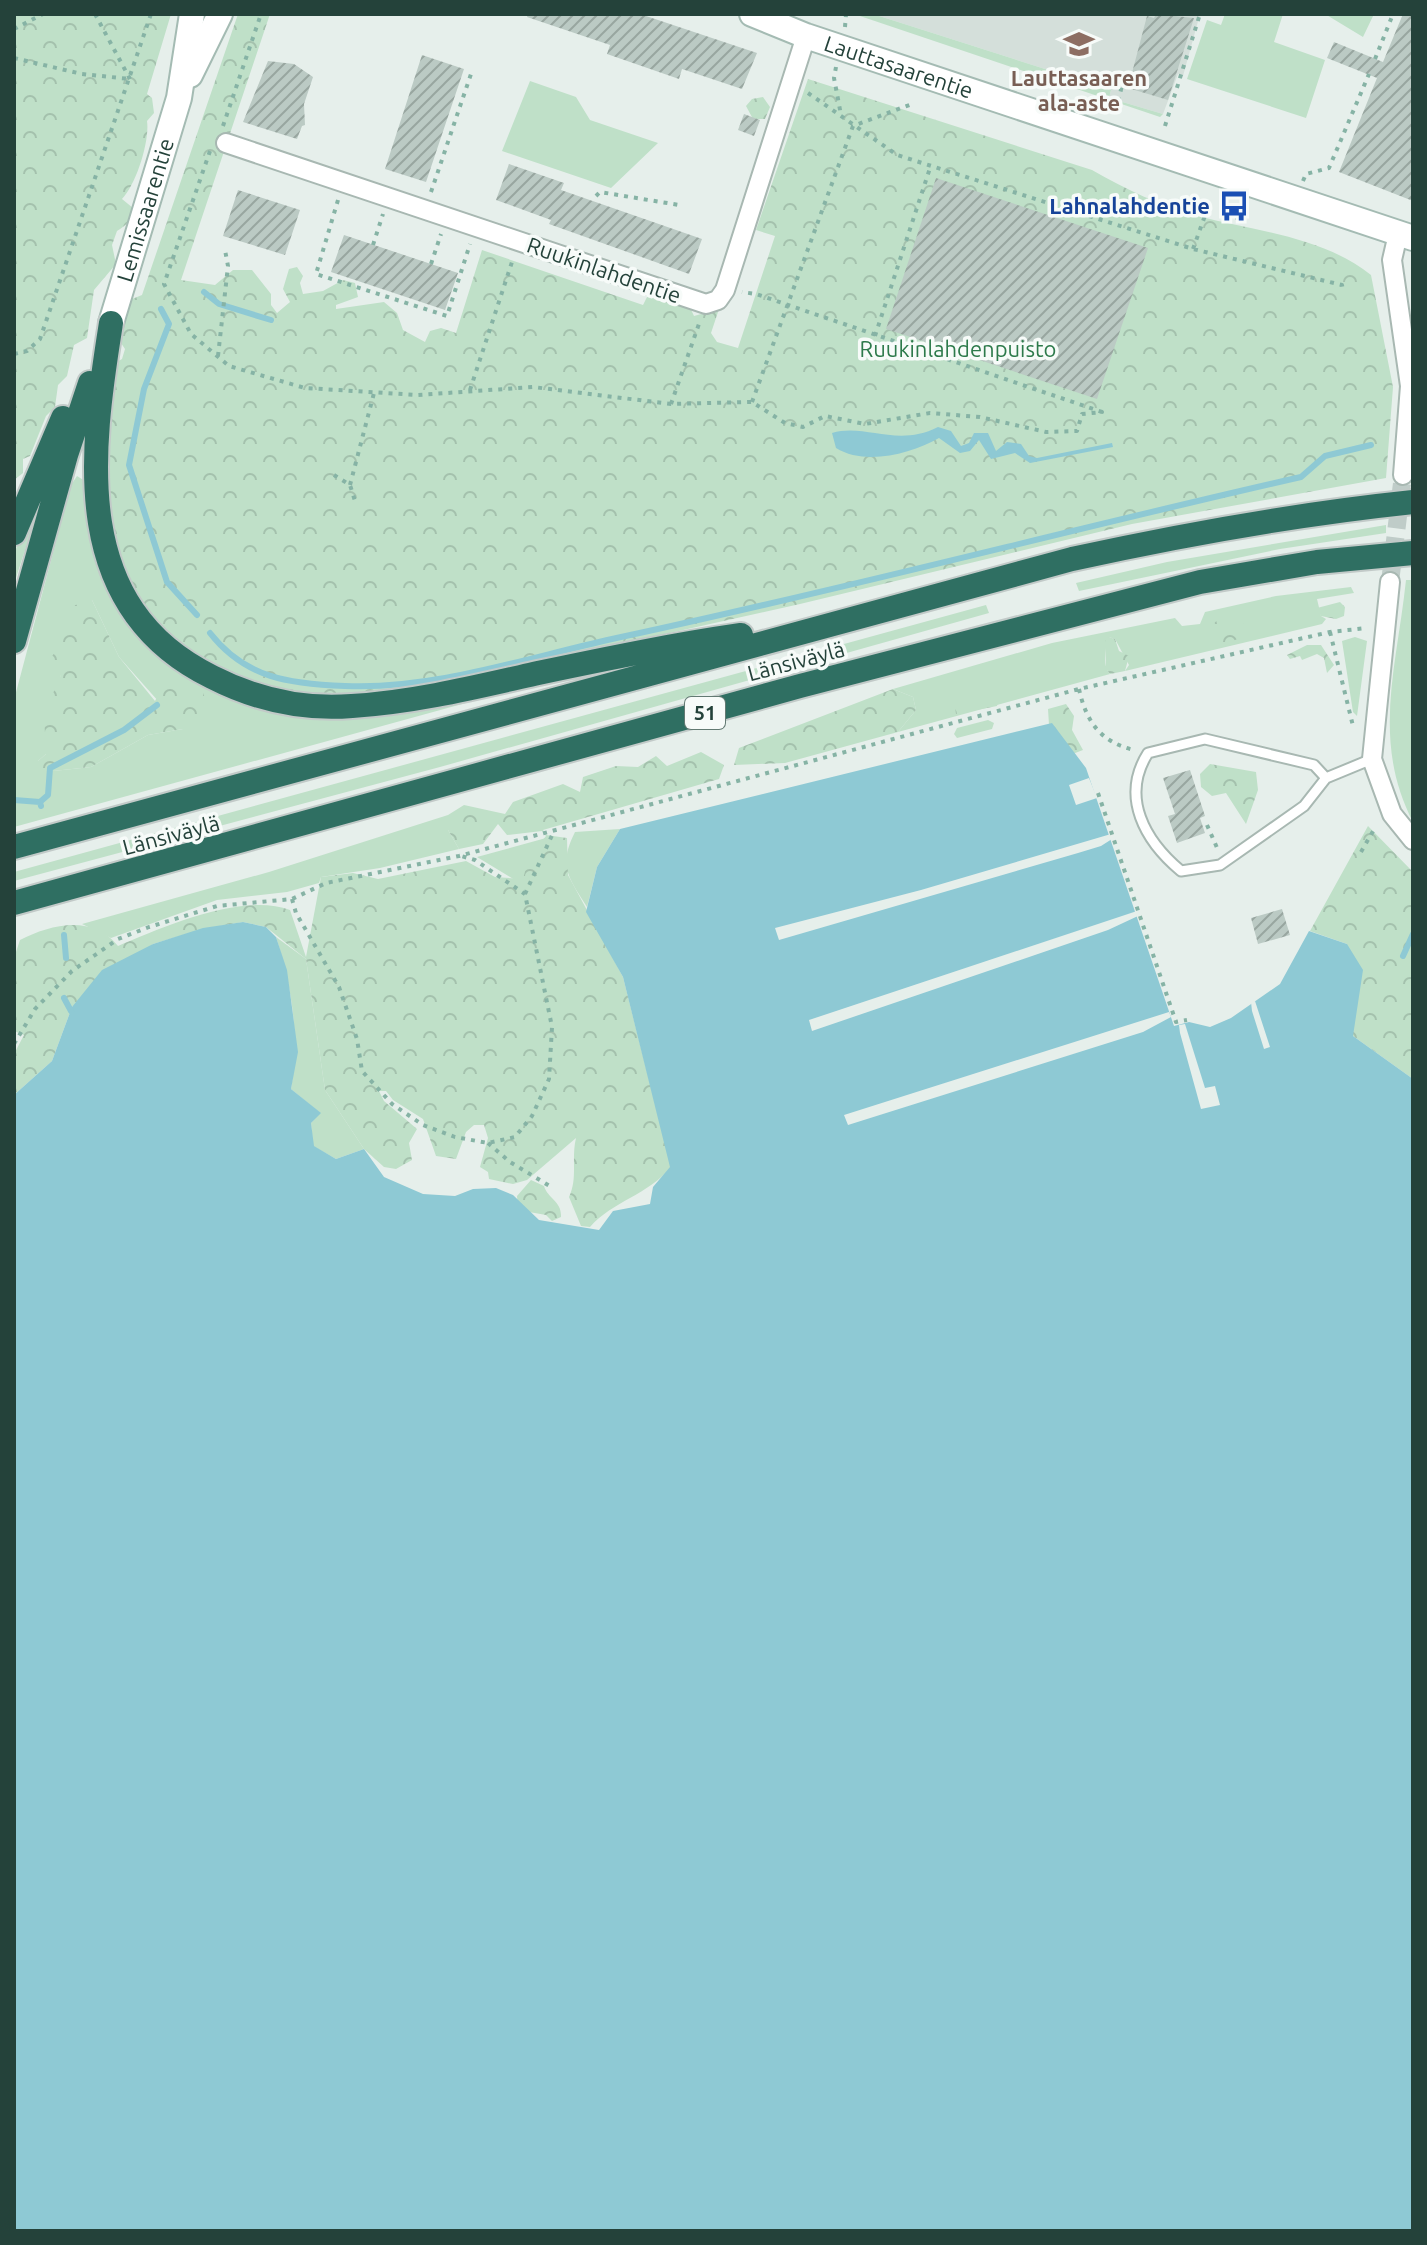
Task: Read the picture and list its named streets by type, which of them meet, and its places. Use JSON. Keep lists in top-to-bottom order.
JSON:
{
  "streets": {
    "highway": ["Länsiväylä", "51"],
    "main road": ["Lauttasaarentie", "Lemissaarentie"],
    "street": ["Ruukinlahdentie"]
  },
  "parks": ["Ruukinlahdenpuisto"],
  "places": {
    "school or university": ["Lauttasaaren ala-aste"],
    "bus stop": ["Lahnalahdentie"]
  }
}
